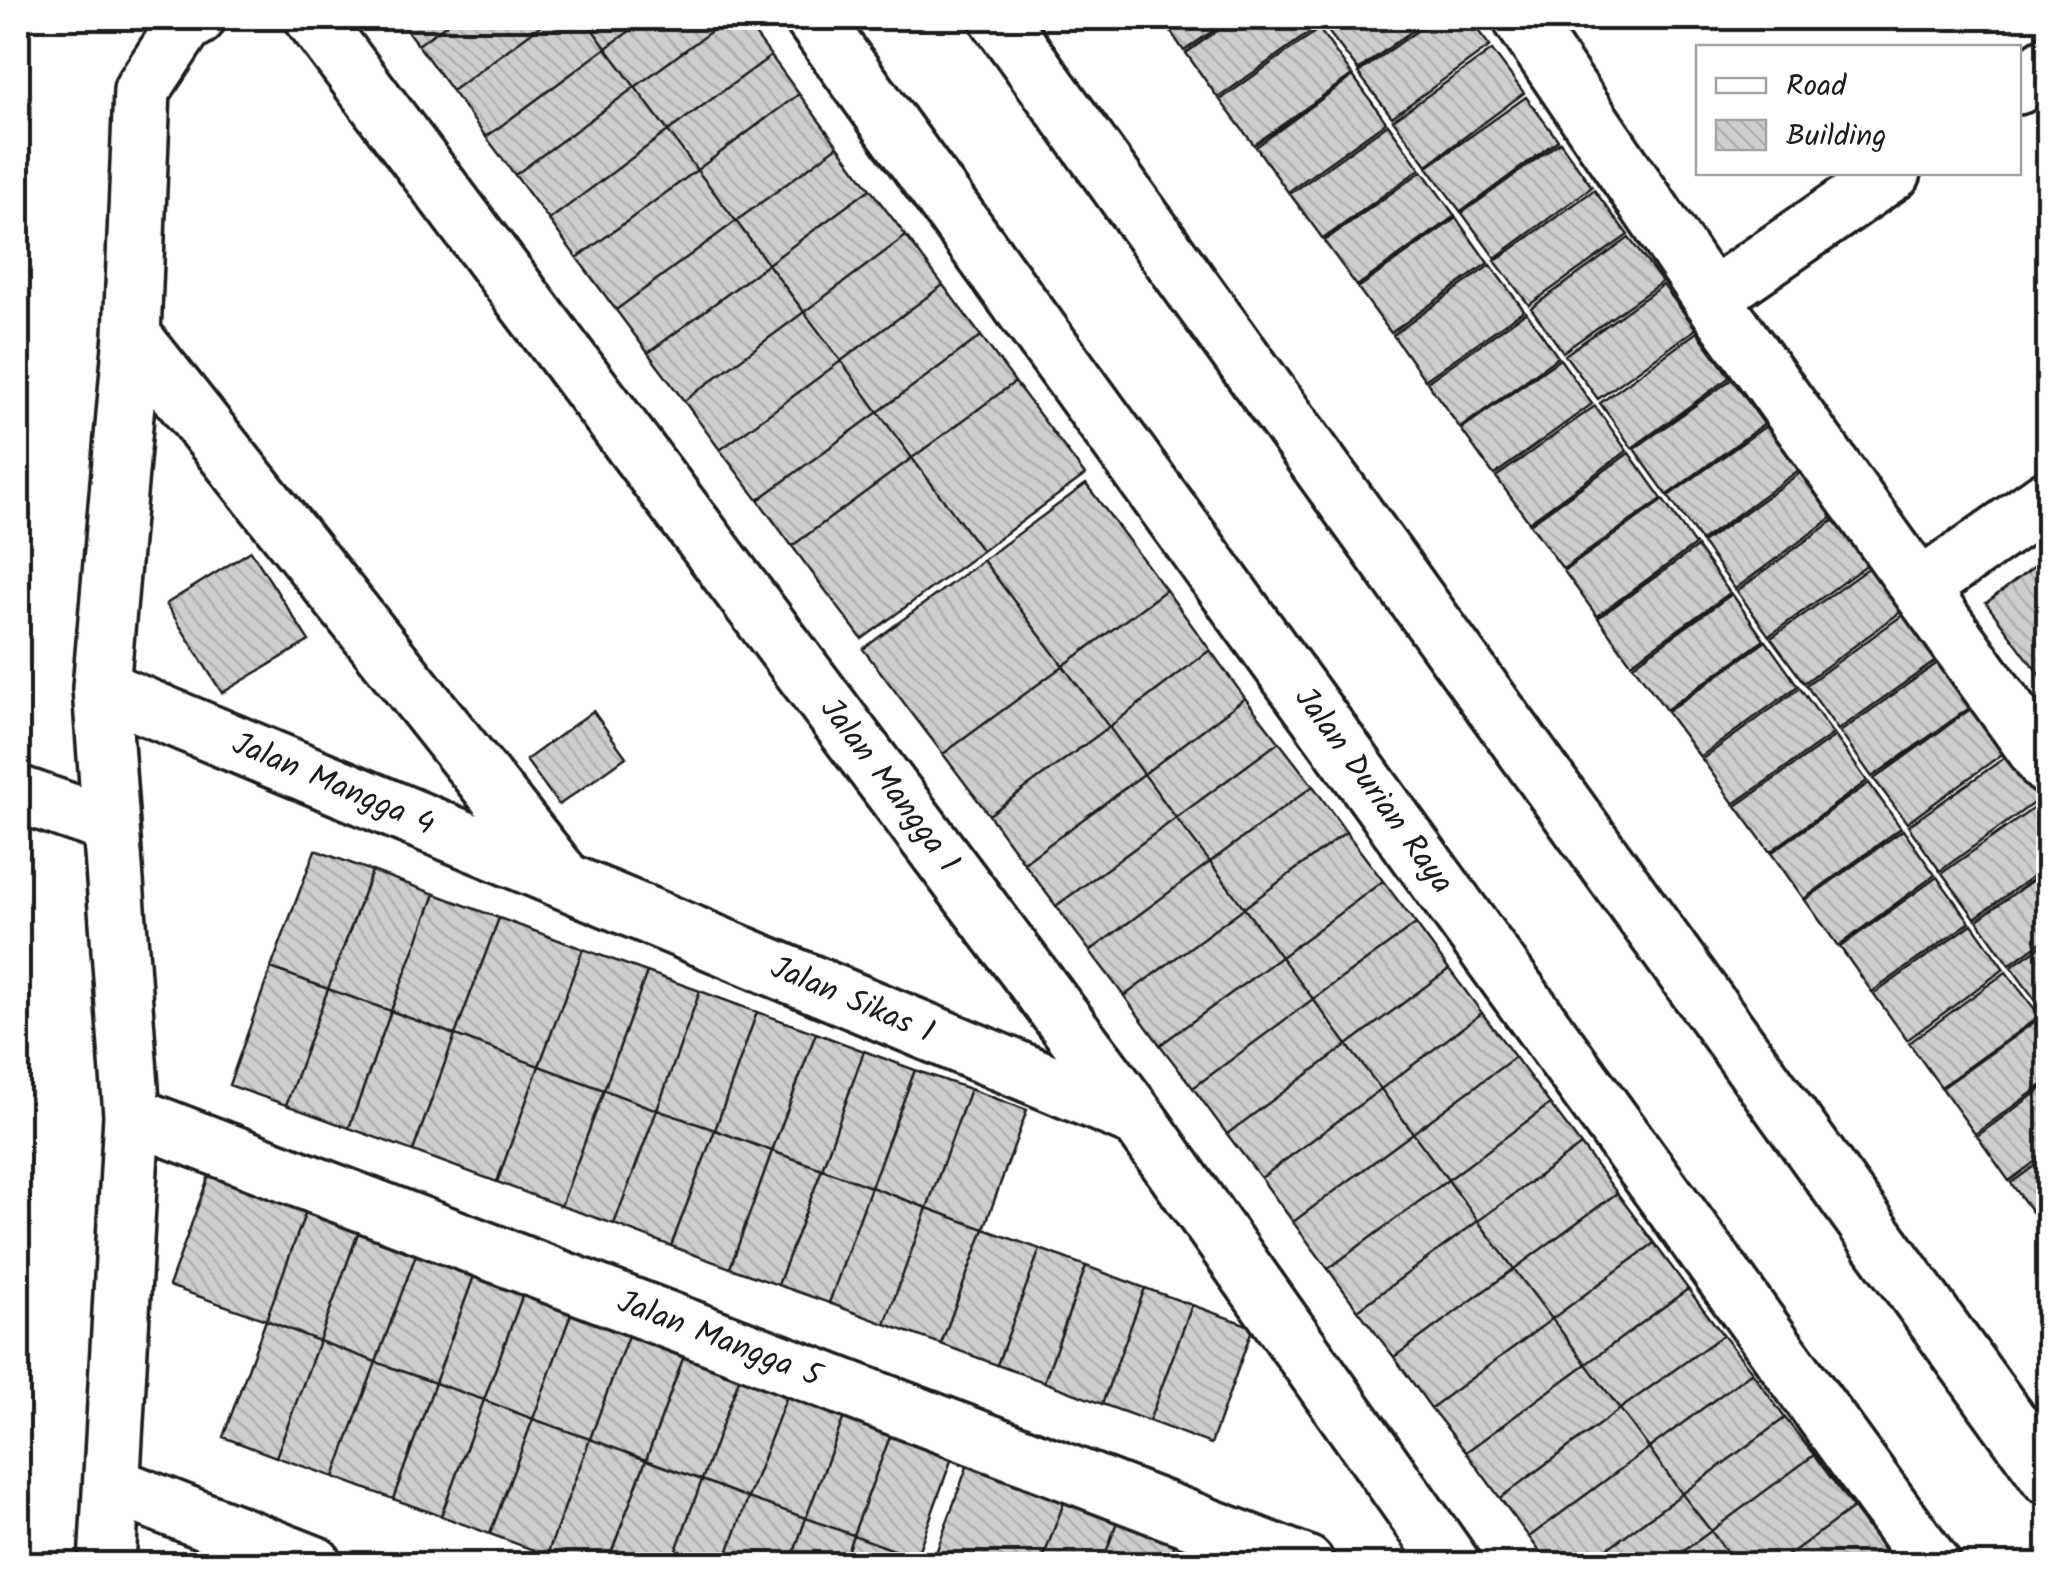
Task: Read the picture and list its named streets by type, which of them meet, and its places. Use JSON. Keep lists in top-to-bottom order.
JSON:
{
  "streets": {
    "street": [
      "Jalan Mangga 4",
      "Jalan Mangga 1",
      "Jalan Durian Raya",
      "Jalan Sikas 1",
      "Jalan Mangga 5"
    ]
  },
  "crossings": [
    ["Jalan Mangga 4", "Jalan Sikas 1"],
    ["Jalan Mangga 1", "Jalan Sikas 1"]
  ],
  "legend": ["Road", "Building"]
}
